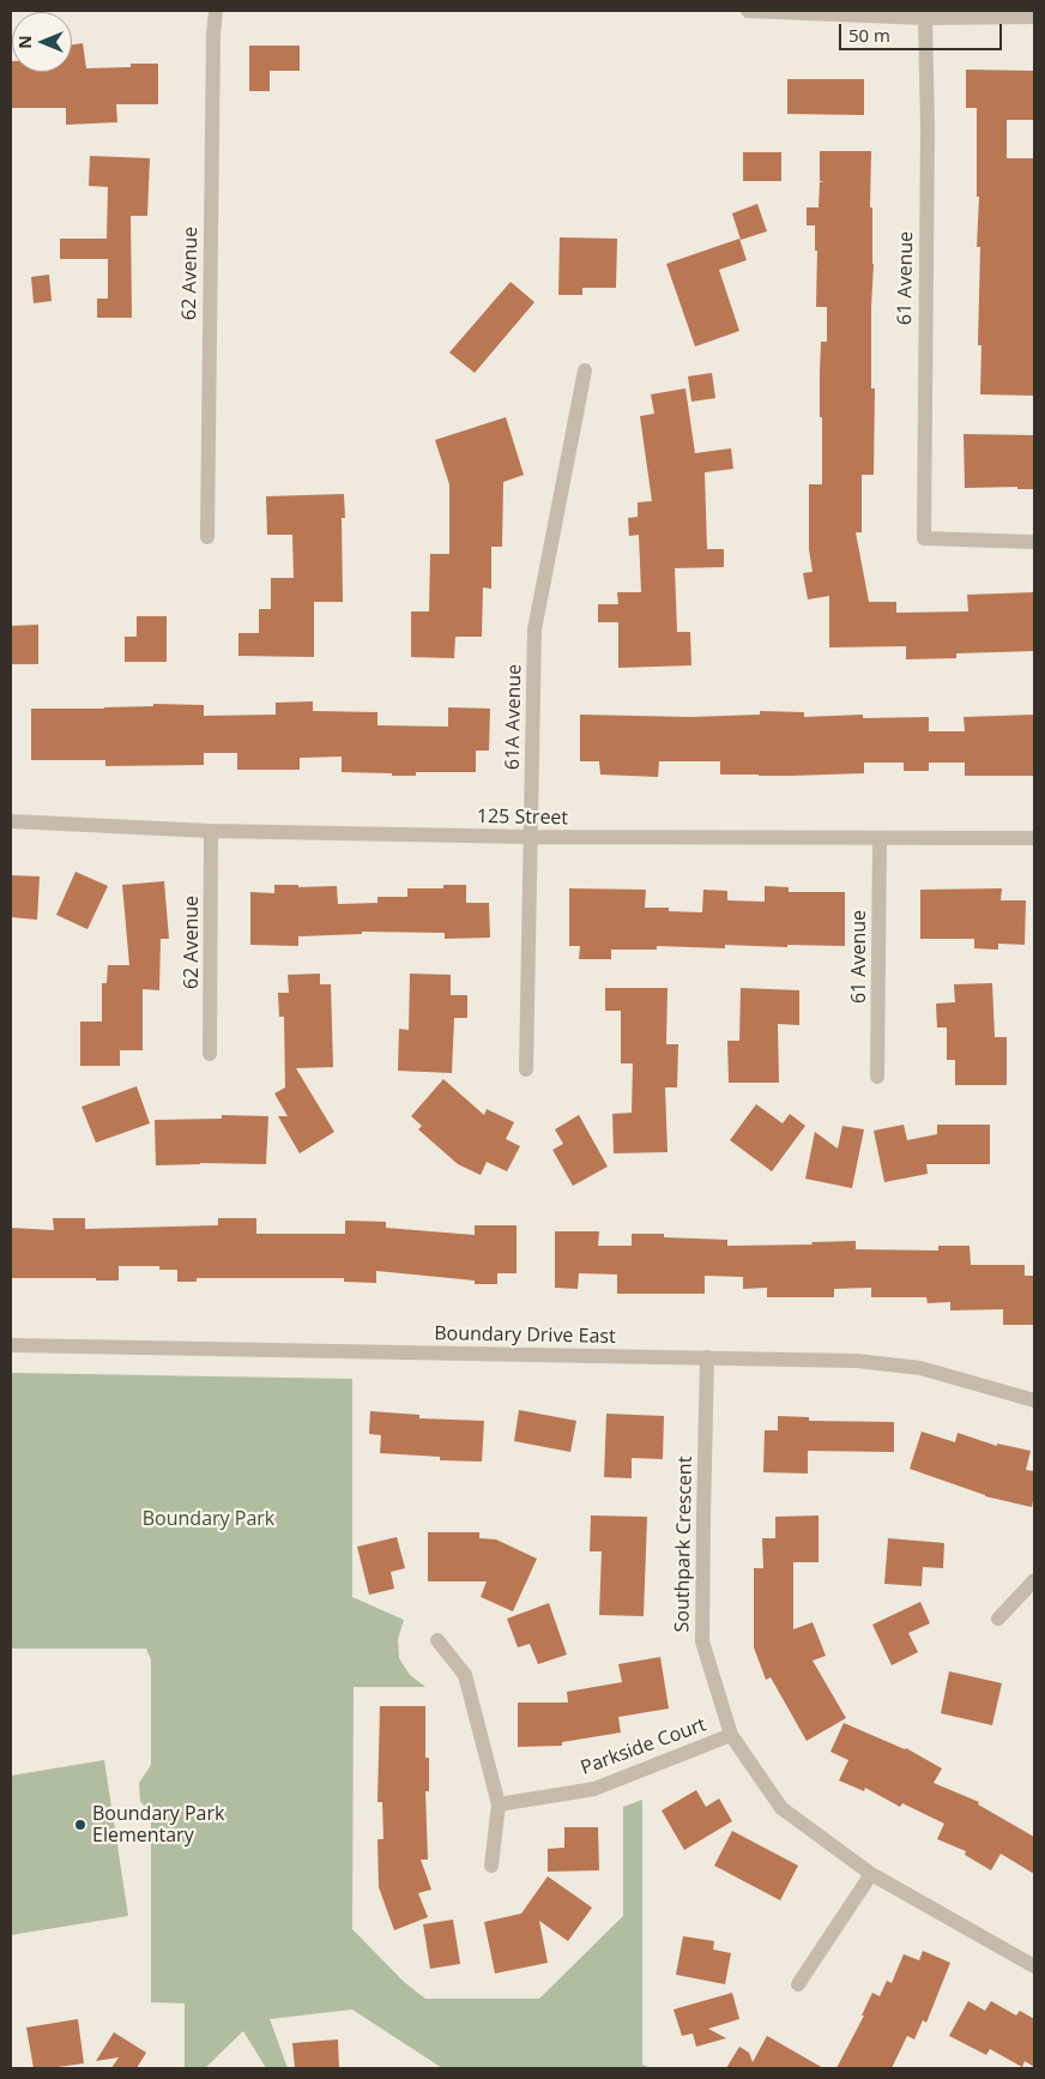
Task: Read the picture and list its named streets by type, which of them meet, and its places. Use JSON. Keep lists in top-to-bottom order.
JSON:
{
  "streets": {
    "street": [
      "62 Avenue",
      "61 Avenue",
      "61A Avenue",
      "125 Street",
      "Boundary Drive East",
      "Southpark Crescent",
      "Parkside Court"
    ]
  },
  "crossings": [
    ["62 Avenue", "125 Street"],
    ["61 Avenue", "125 Street"],
    ["61A Avenue", "125 Street"],
    ["Boundary Drive East", "Southpark Crescent"],
    ["Southpark Crescent", "Parkside Court"]
  ],
  "parks": ["Boundary Park"],
  "places": ["Boundary Park Elementary"],
  "scale_bar": "50 m",
  "north": "left"
}
